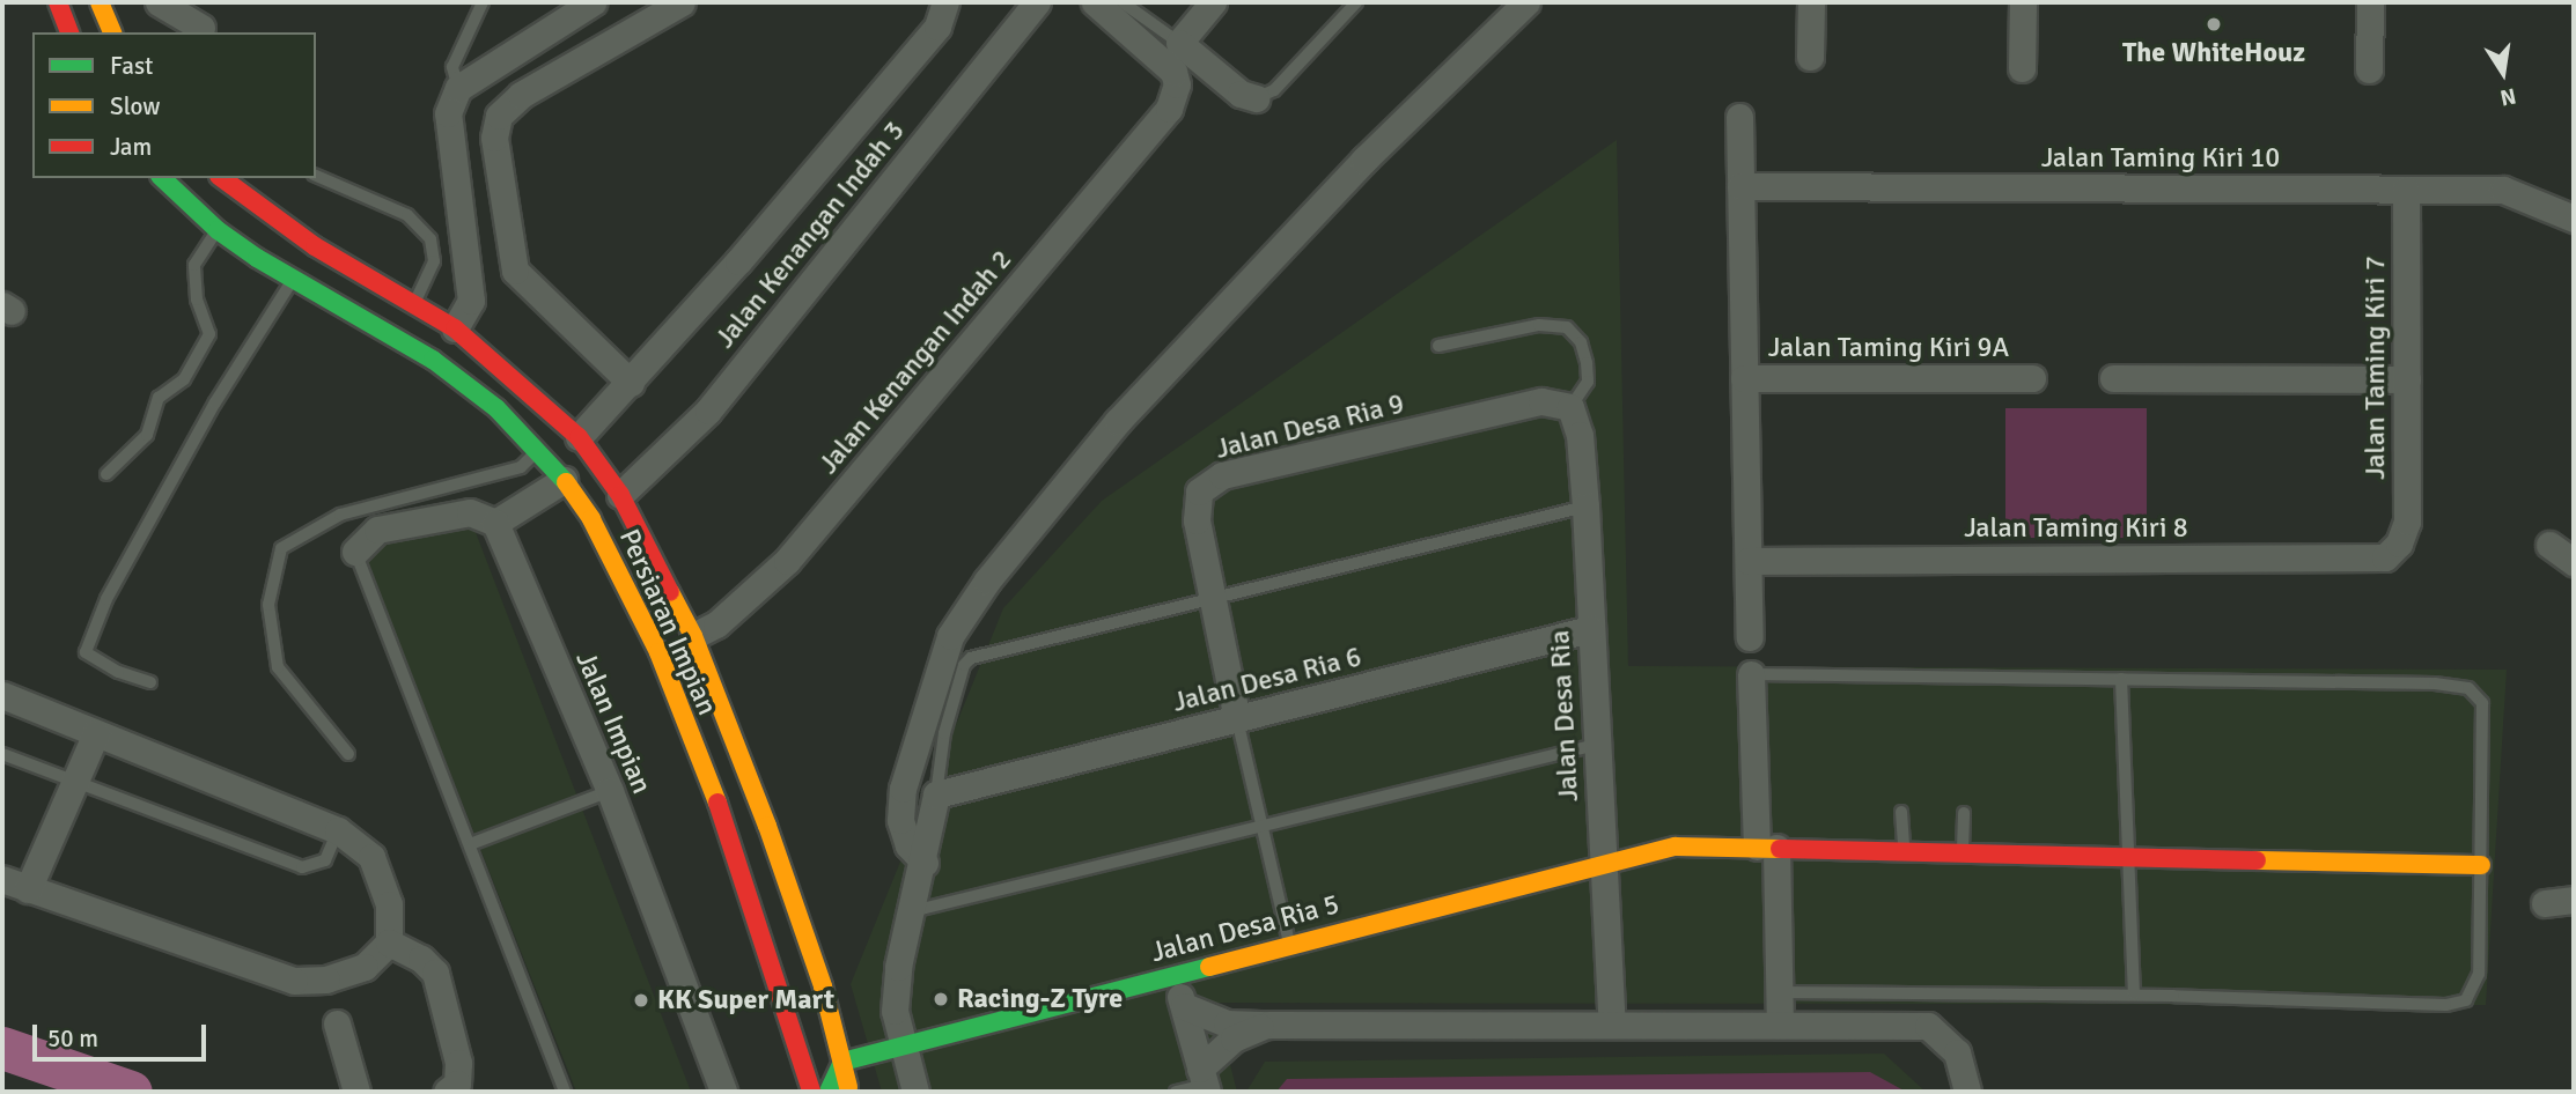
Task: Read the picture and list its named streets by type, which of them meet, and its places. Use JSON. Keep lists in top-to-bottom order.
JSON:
{
  "streets": {
    "street": [
      "Jalan Taming Kiri 10",
      "Jalan Kenangan Indah 3",
      "Jalan Taming Kiri 9A",
      "Jalan Kenangan Indah 2",
      "Jalan Taming Kiri 7",
      "Jalan Desa Ria 9",
      "Jalan Taming Kiri 8",
      "Persiaran Impian",
      "Jalan Desa Ria 6",
      "Jalan Desa Ria",
      "Jalan Impian",
      "Jalan Desa Ria 5"
    ]
  },
  "crossings": [
    ["Jalan Taming Kiri 10", "Jalan Taming Kiri 7"],
    ["Jalan Kenangan Indah 3", "Persiaran Impian"],
    ["Jalan Kenangan Indah 2", "Persiaran Impian"],
    ["Jalan Taming Kiri 7", "Jalan Taming Kiri 8"],
    ["Jalan Desa Ria 9", "Jalan Desa Ria 6"],
    ["Jalan Desa Ria 9", "Jalan Desa Ria"],
    ["Persiaran Impian", "Jalan Desa Ria 5"],
    ["Jalan Desa Ria 6", "Jalan Desa Ria"],
    ["Jalan Desa Ria", "Jalan Desa Ria 5"]
  ],
  "places": ["The WhiteHouz", "Racing-Z Tyre", "KK Super Mart"],
  "legend": ["Fast", "Slow", "Jam"],
  "scale_bar": "50 m",
  "north": "bottom"
}
